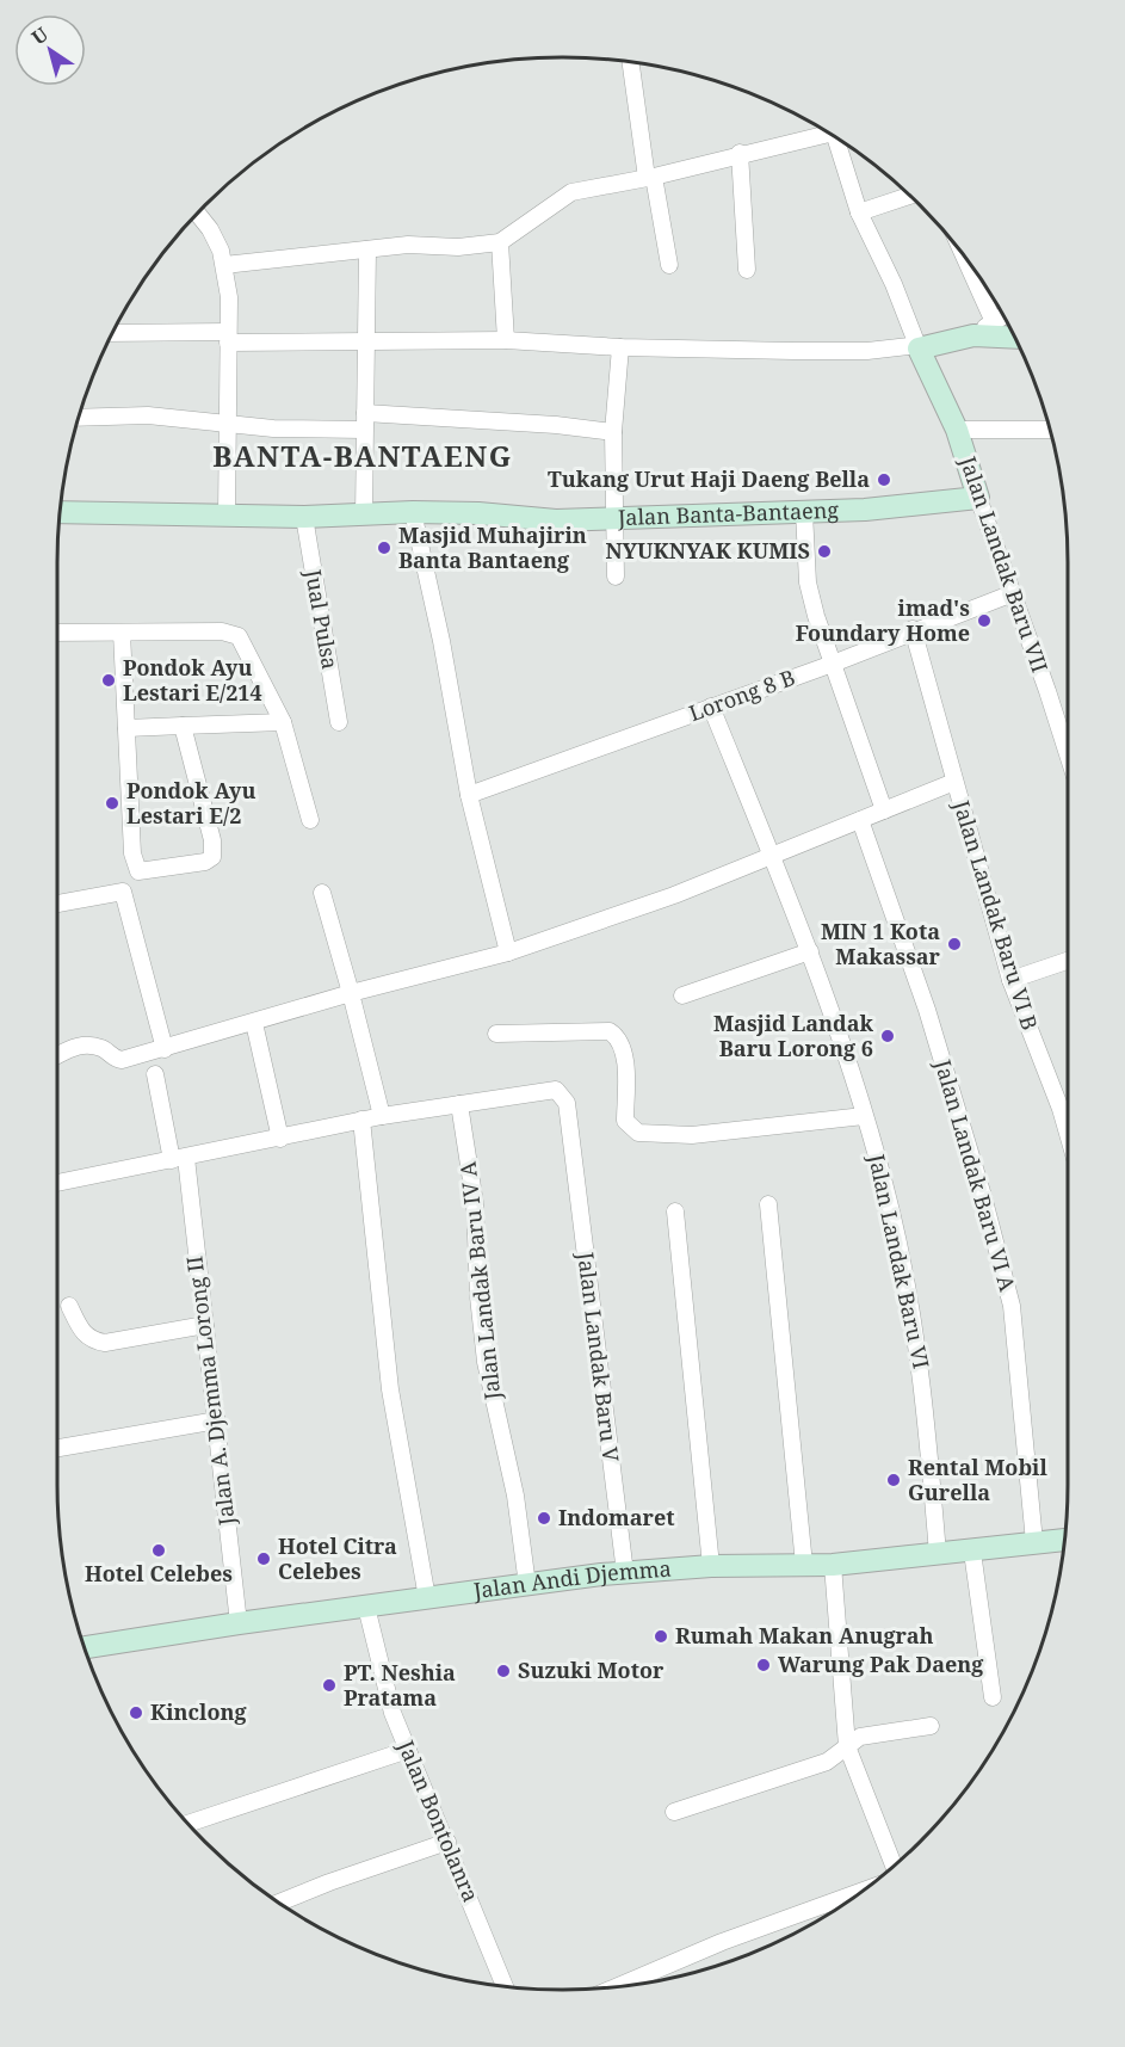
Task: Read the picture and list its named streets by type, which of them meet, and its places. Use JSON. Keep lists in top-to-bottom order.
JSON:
{
  "streets": {
    "street": [
      "Jalan Banta-Bantaeng",
      "Jalan Landak Baru VII",
      "Jual Pulsa",
      "Lorong 8 B",
      "Jalan Landak Baru VI B",
      "Jalan Landak Baru VI A",
      "Jalan Landak Baru VI",
      "Jalan Landak Baru IV A",
      "Jalan Landak Baru V",
      "Jalan A. Djemma Lorong II",
      "Jalan Andi Djemma",
      "Jalan Bontolanra"
    ]
  },
  "crossings": [
    ["Jalan Banta-Bantaeng", "Jalan Landak Baru VII"],
    ["Jalan Banta-Bantaeng", "Jual Pulsa"],
    ["Jalan Landak Baru VII", "Lorong 8 B"],
    ["Lorong 8 B", "Jalan Landak Baru VI B"],
    ["Lorong 8 B", "Jalan Landak Baru VI"],
    ["Jalan Landak Baru VI A", "Jalan Andi Djemma"],
    ["Jalan Landak Baru VI", "Jalan Andi Djemma"],
    ["Jalan Landak Baru IV A", "Jalan Landak Baru V"],
    ["Jalan Landak Baru IV A", "Jalan Andi Djemma"],
    ["Jalan Landak Baru V", "Jalan Andi Djemma"],
    ["Jalan A. Djemma Lorong II", "Jalan Andi Djemma"],
    ["Jalan Andi Djemma", "Jalan Bontolanra"]
  ],
  "districts": ["BANTA-BANTAENG"],
  "places": [
    "Tukang Urut Haji Daeng Bella",
    "Masjid Muhajirin Banta Bantaeng",
    "NYUKNYAK KUMIS",
    "imad's Foundary Home",
    "Pondok Ayu Lestari E/214",
    "Pondok Ayu Lestari E/2",
    "MIN 1 Kota Makassar",
    "Masjid Landak Baru Lorong 6",
    "Rental Mobil Gurella",
    "Indomaret",
    "Hotel Celebes",
    "Hotel Citra Celebes",
    "Rumah Makan Anugrah",
    "Warung Pak Daeng",
    "Suzuki Motor",
    "PT. Neshia Pratama",
    "Kinclong"
  ],
  "north": "top left"
}
